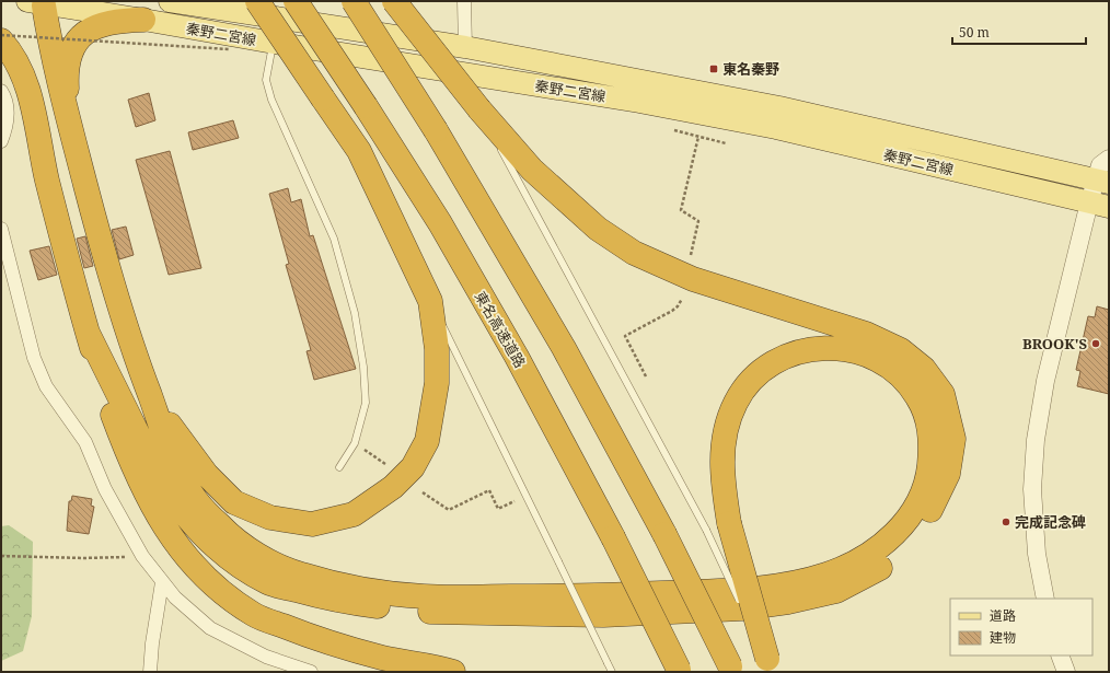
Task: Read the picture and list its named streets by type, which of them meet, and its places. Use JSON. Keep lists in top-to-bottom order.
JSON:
{
  "streets": {
    "highway": ["東名高速道路"],
    "main road": ["秦野二宮線"]
  },
  "places": {
    "transit": ["東名秦野"],
    "other": ["BROOK'S", "完成記念碑"]
  },
  "legend": ["道路", "建物"],
  "scale_bar": "50 m"
}
